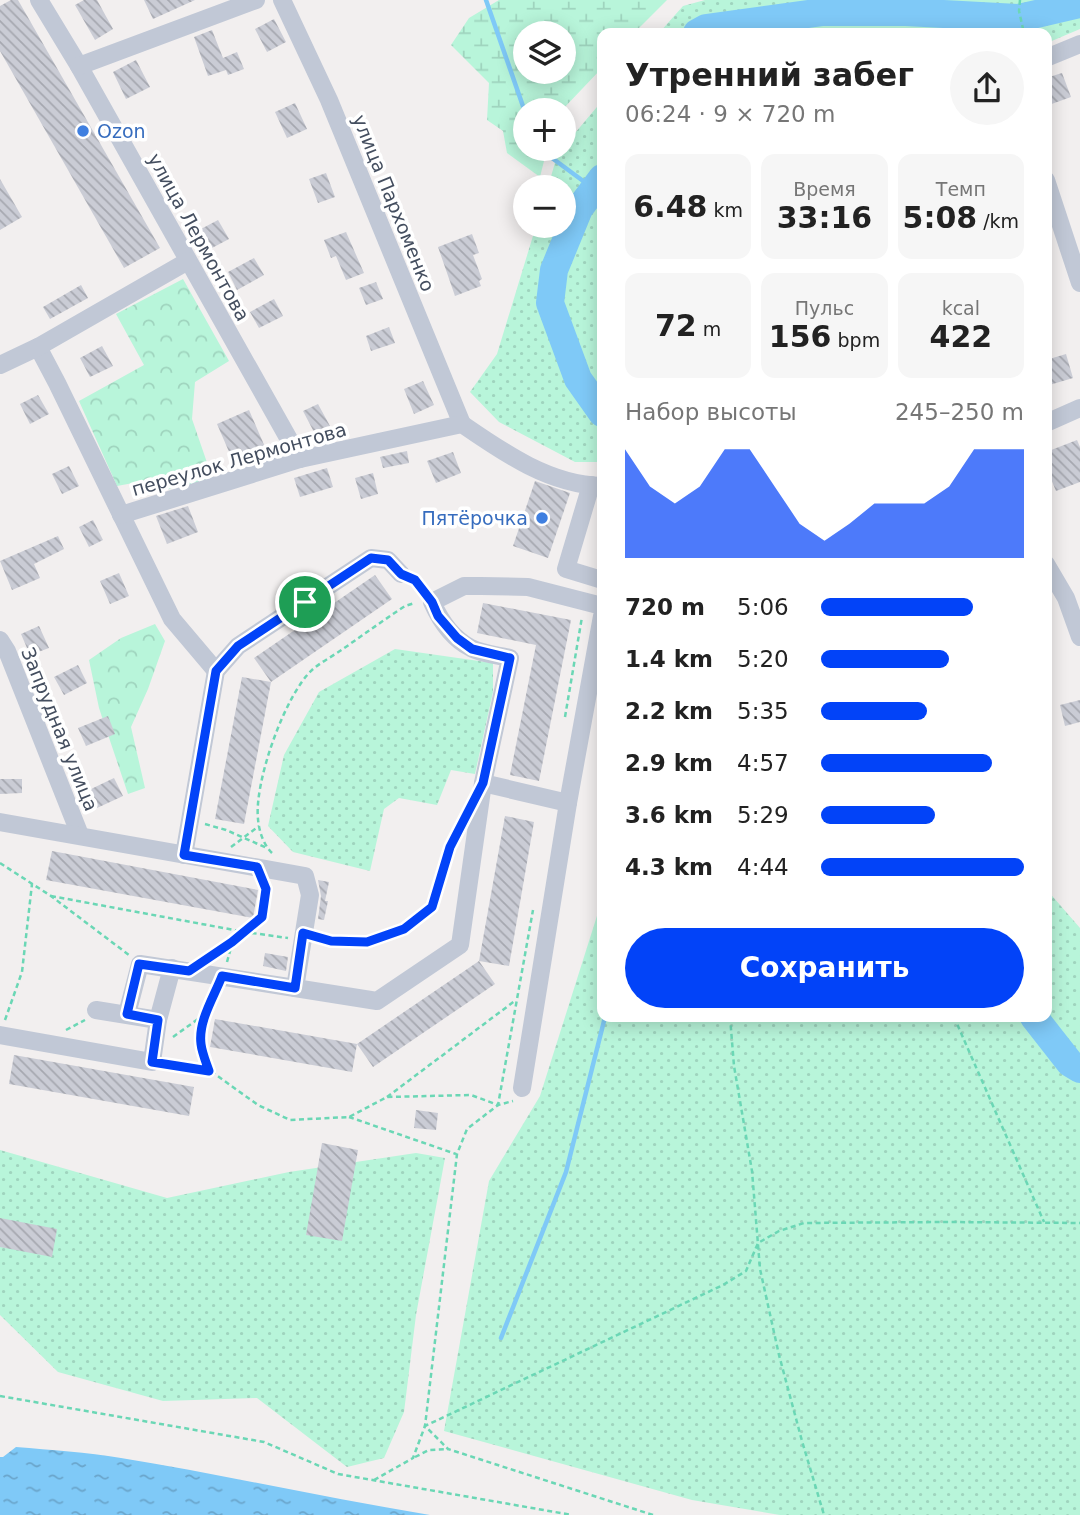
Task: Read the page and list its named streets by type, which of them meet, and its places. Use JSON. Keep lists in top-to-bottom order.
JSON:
{
  "streets": {
    "street": [
      "улица Пархоменко",
      "улица Лермонтова",
      "переулок Лермонтова",
      "Запрудная улица"
    ]
  },
  "crossings": [
    ["улица Пархоменко", "переулок Лермонтова"],
    ["улица Лермонтова", "переулок Лермонтова"]
  ],
  "places": ["Ozon", "Пятёрочка"],
  "page": {
    "map_buttons": ["+", "−"],
    "heading": ["Утренний забег", "06:24 · 9 × 720 m"],
    "stats": [
      ["6.48 km"],
      ["Время", "33:16"],
      ["Темп", "5:08 /km"],
      ["72 m"],
      ["Пульс", "156 bpm"],
      ["kcal", "422"]
    ],
    "chart": ["Набор высоты", "245–250 m"],
    "list": [
      {
        "name": "720 m",
        "note": "5:06"
      },
      {
        "name": "1.4 km",
        "note": "5:20"
      },
      {
        "name": "2.2 km",
        "note": "5:35"
      },
      {
        "name": "2.9 km",
        "note": "4:57"
      },
      {
        "name": "3.6 km",
        "note": "5:29"
      },
      {
        "name": "4.3 km",
        "note": "4:44"
      }
    ],
    "buttons": "Сохранить"
  }
}
